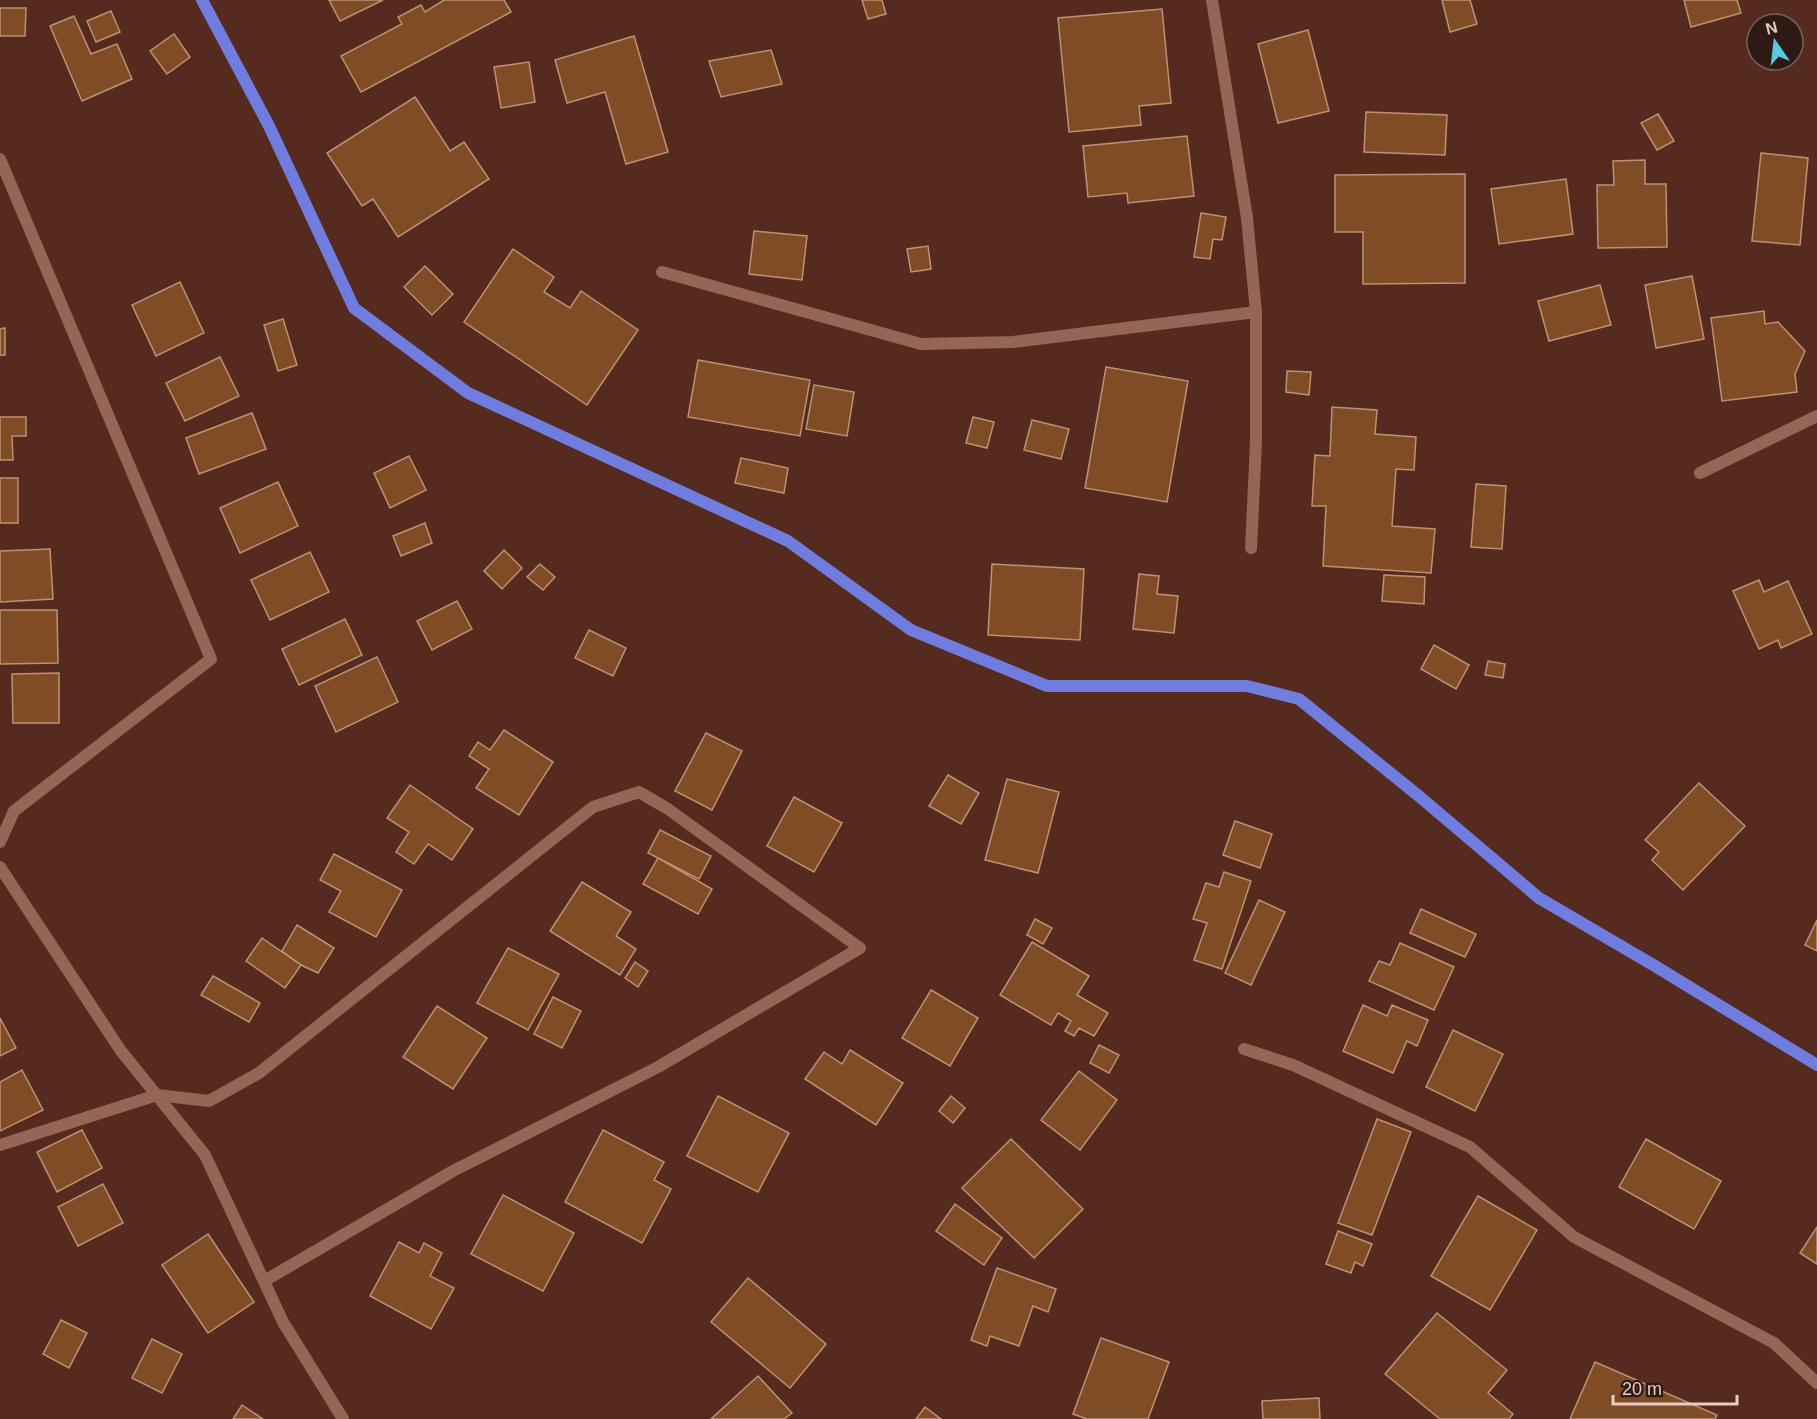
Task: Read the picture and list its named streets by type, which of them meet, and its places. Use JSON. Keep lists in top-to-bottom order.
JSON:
{
  "scale_bar": "20 m",
  "north": "top"
}
